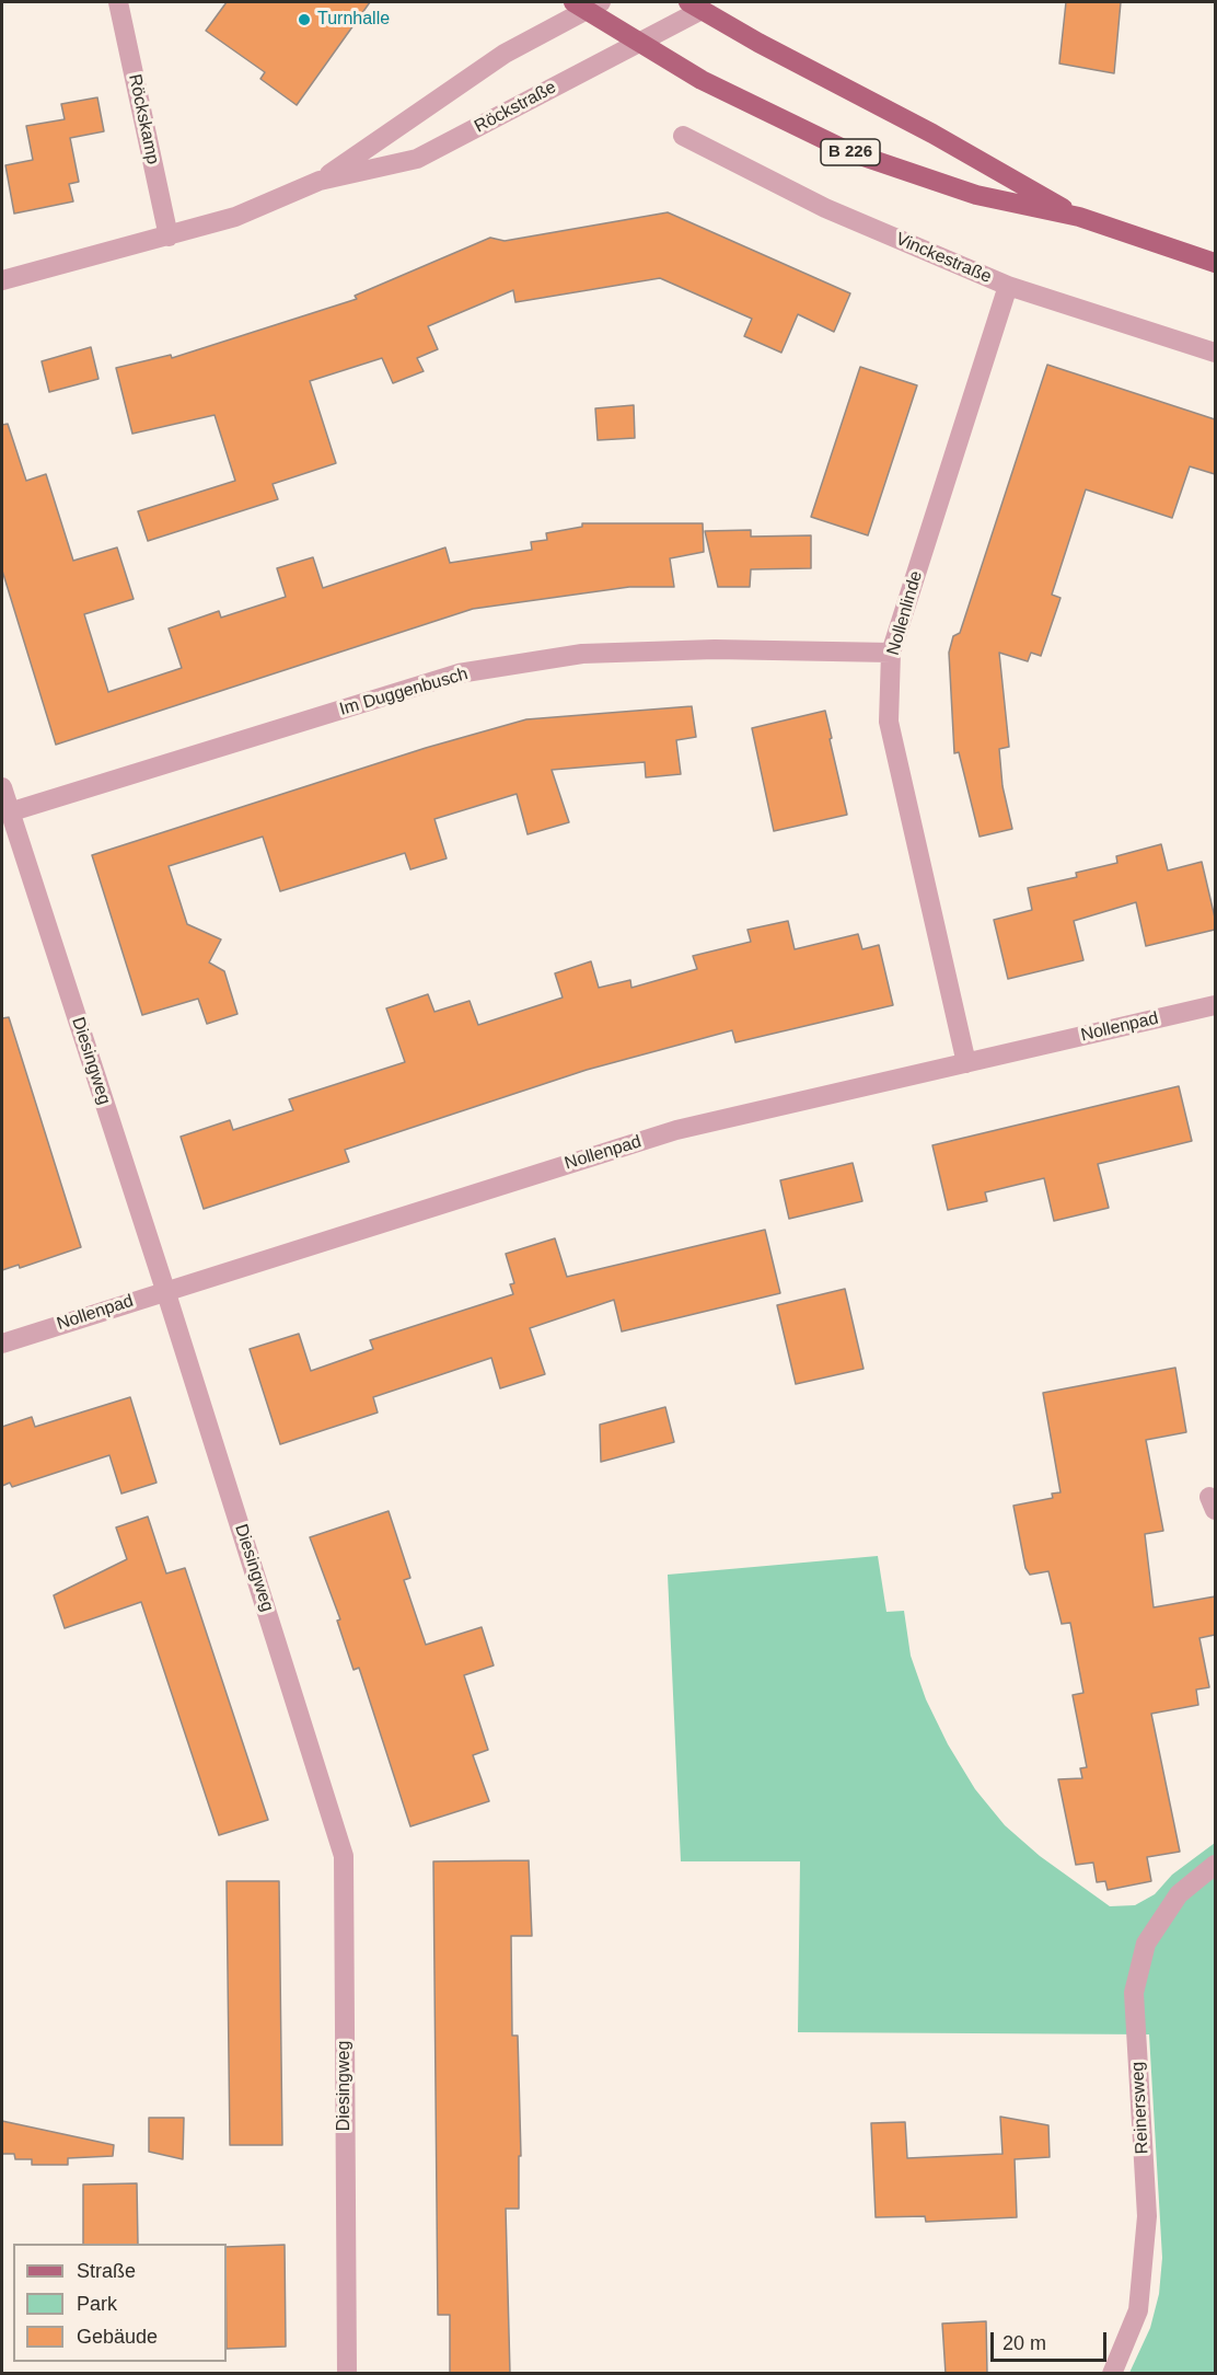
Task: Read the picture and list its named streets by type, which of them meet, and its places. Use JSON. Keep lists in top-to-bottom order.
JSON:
{
  "streets": {
    "main road": ["B 226"],
    "street": [
      "Röckstraße",
      "Röckskamp",
      "Vinckestraße",
      "Nollenlinde",
      "Im Duggenbusch",
      "Nollenpad",
      "Diesingweg",
      "Reinersweg"
    ]
  },
  "crossings": [
    ["Röckstraße", "Röckskamp"],
    ["Röckstraße", "B 226"],
    ["Vinckestraße", "Nollenlinde"],
    ["Nollenlinde", "Im Duggenbusch"],
    ["Nollenlinde", "Nollenpad"],
    ["Im Duggenbusch", "Diesingweg"],
    ["Nollenpad", "Diesingweg"]
  ],
  "places": ["Turnhalle"],
  "legend": ["Straße", "Park", "Gebäude"],
  "scale_bar": "20 m"
}
